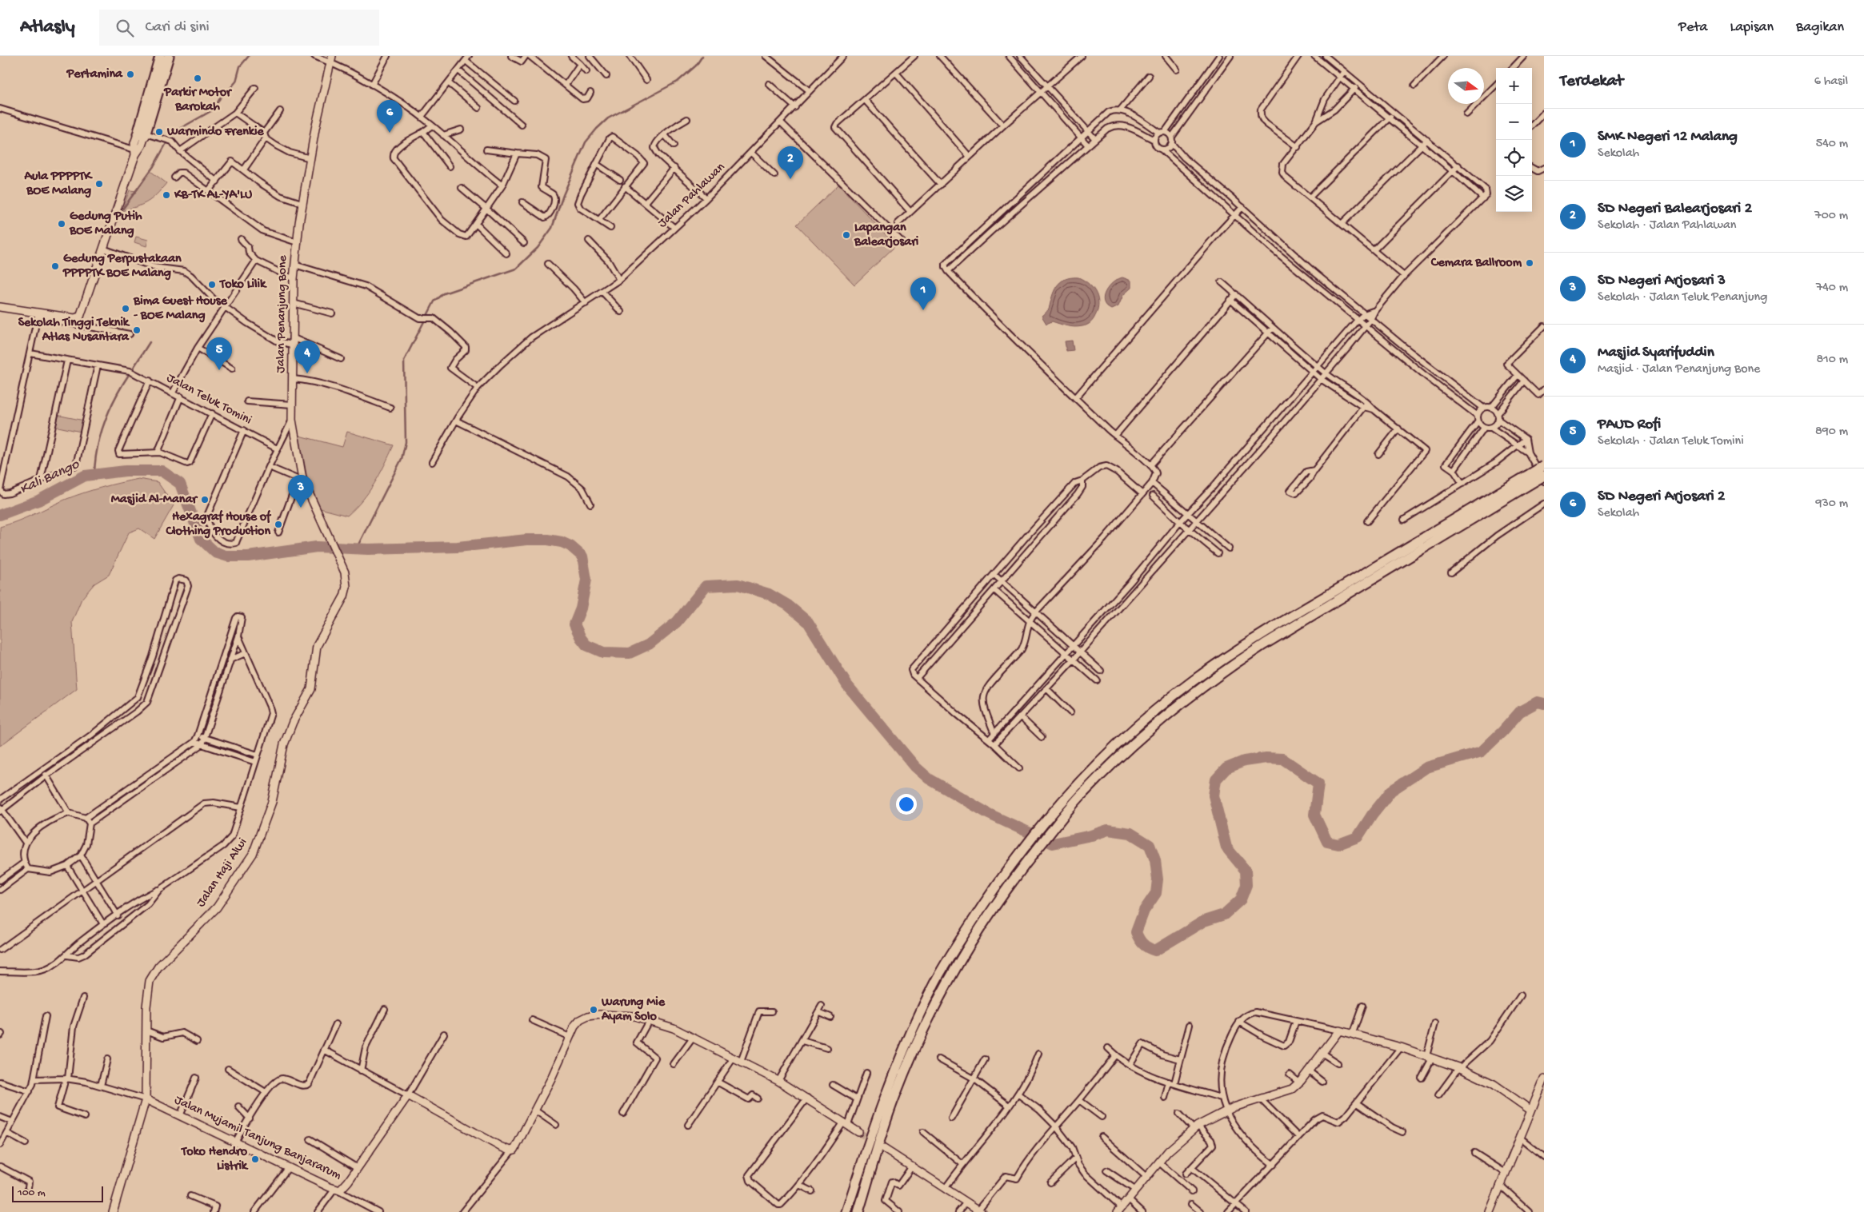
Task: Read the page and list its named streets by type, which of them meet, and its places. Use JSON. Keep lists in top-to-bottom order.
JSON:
{
  "streets": {
    "street": [
      "Jalan Pahlawan",
      "Jalan Penanjung Bone",
      "Jalan Teluk Tomini",
      "Jalan Haji Alwi",
      "Jalan Mujamil Tanjung Banjararum"
    ]
  },
  "crossings": [
    ["Jalan Penanjung Bone", "Jalan Haji Alwi"],
    ["Jalan Haji Alwi", "Jalan Mujamil Tanjung Banjararum"]
  ],
  "water": ["Kali Bango"],
  "places": [
    "Pertamina",
    "Parkir Motor Barokah",
    "Warmindo Frenkie",
    "Aula PPPPTK BOE Malang",
    "KB-TK AL-YA'LU",
    "Gedung Putih BOE Malang",
    "Lapangan Balearjosari",
    "Cemara Ballroom",
    "Gedung Perpustakaan PPPPTK BOE Malang",
    "Toko Lilik",
    "Bima Guest House - BOE Malang",
    "Sekolah Tinggi Teknik Atlas Nusantara",
    "Masjid Al-Manar",
    "Hexagraf House of Clothing Production",
    "Warung Mie Ayam Solo",
    "Toko Hendro Listrik"
  ],
  "scale_bar": "100 m",
  "north": "right",
  "page": {
    "header": "Atlasly",
    "search": "Cari di sini",
    "nav": ["Peta", "Lapisan", "Bagikan"],
    "heading": ["Terdekat", "6 hasil"],
    "map_buttons": ["+", "−"],
    "pins": [
      "6",
      "2",
      "1",
      "5",
      "4",
      "3"
    ],
    "list": [
      {
        "mark": "1",
        "name": "SMK Negeri 12 Malang",
        "note": "Sekolah",
        "value": "540 m"
      },
      {
        "mark": "2",
        "name": "SD Negeri Balearjosari 2",
        "note": "Sekolah · Jalan Pahlawan",
        "value": "700 m"
      },
      {
        "mark": "3",
        "name": "SD Negeri Arjosari 3",
        "note": "Sekolah · Jalan Teluk Penanjung",
        "value": "740 m"
      },
      {
        "mark": "4",
        "name": "Masjid Syarifuddin",
        "note": "Masjid · Jalan Penanjung Bone",
        "value": "810 m"
      },
      {
        "mark": "5",
        "name": "PAUD Rofi",
        "note": "Sekolah · Jalan Teluk Tomini",
        "value": "890 m"
      },
      {
        "mark": "6",
        "name": "SD Negeri Arjosari 2",
        "note": "Sekolah",
        "value": "930 m"
      }
    ],
    "scale": "100 m"
  }
}
